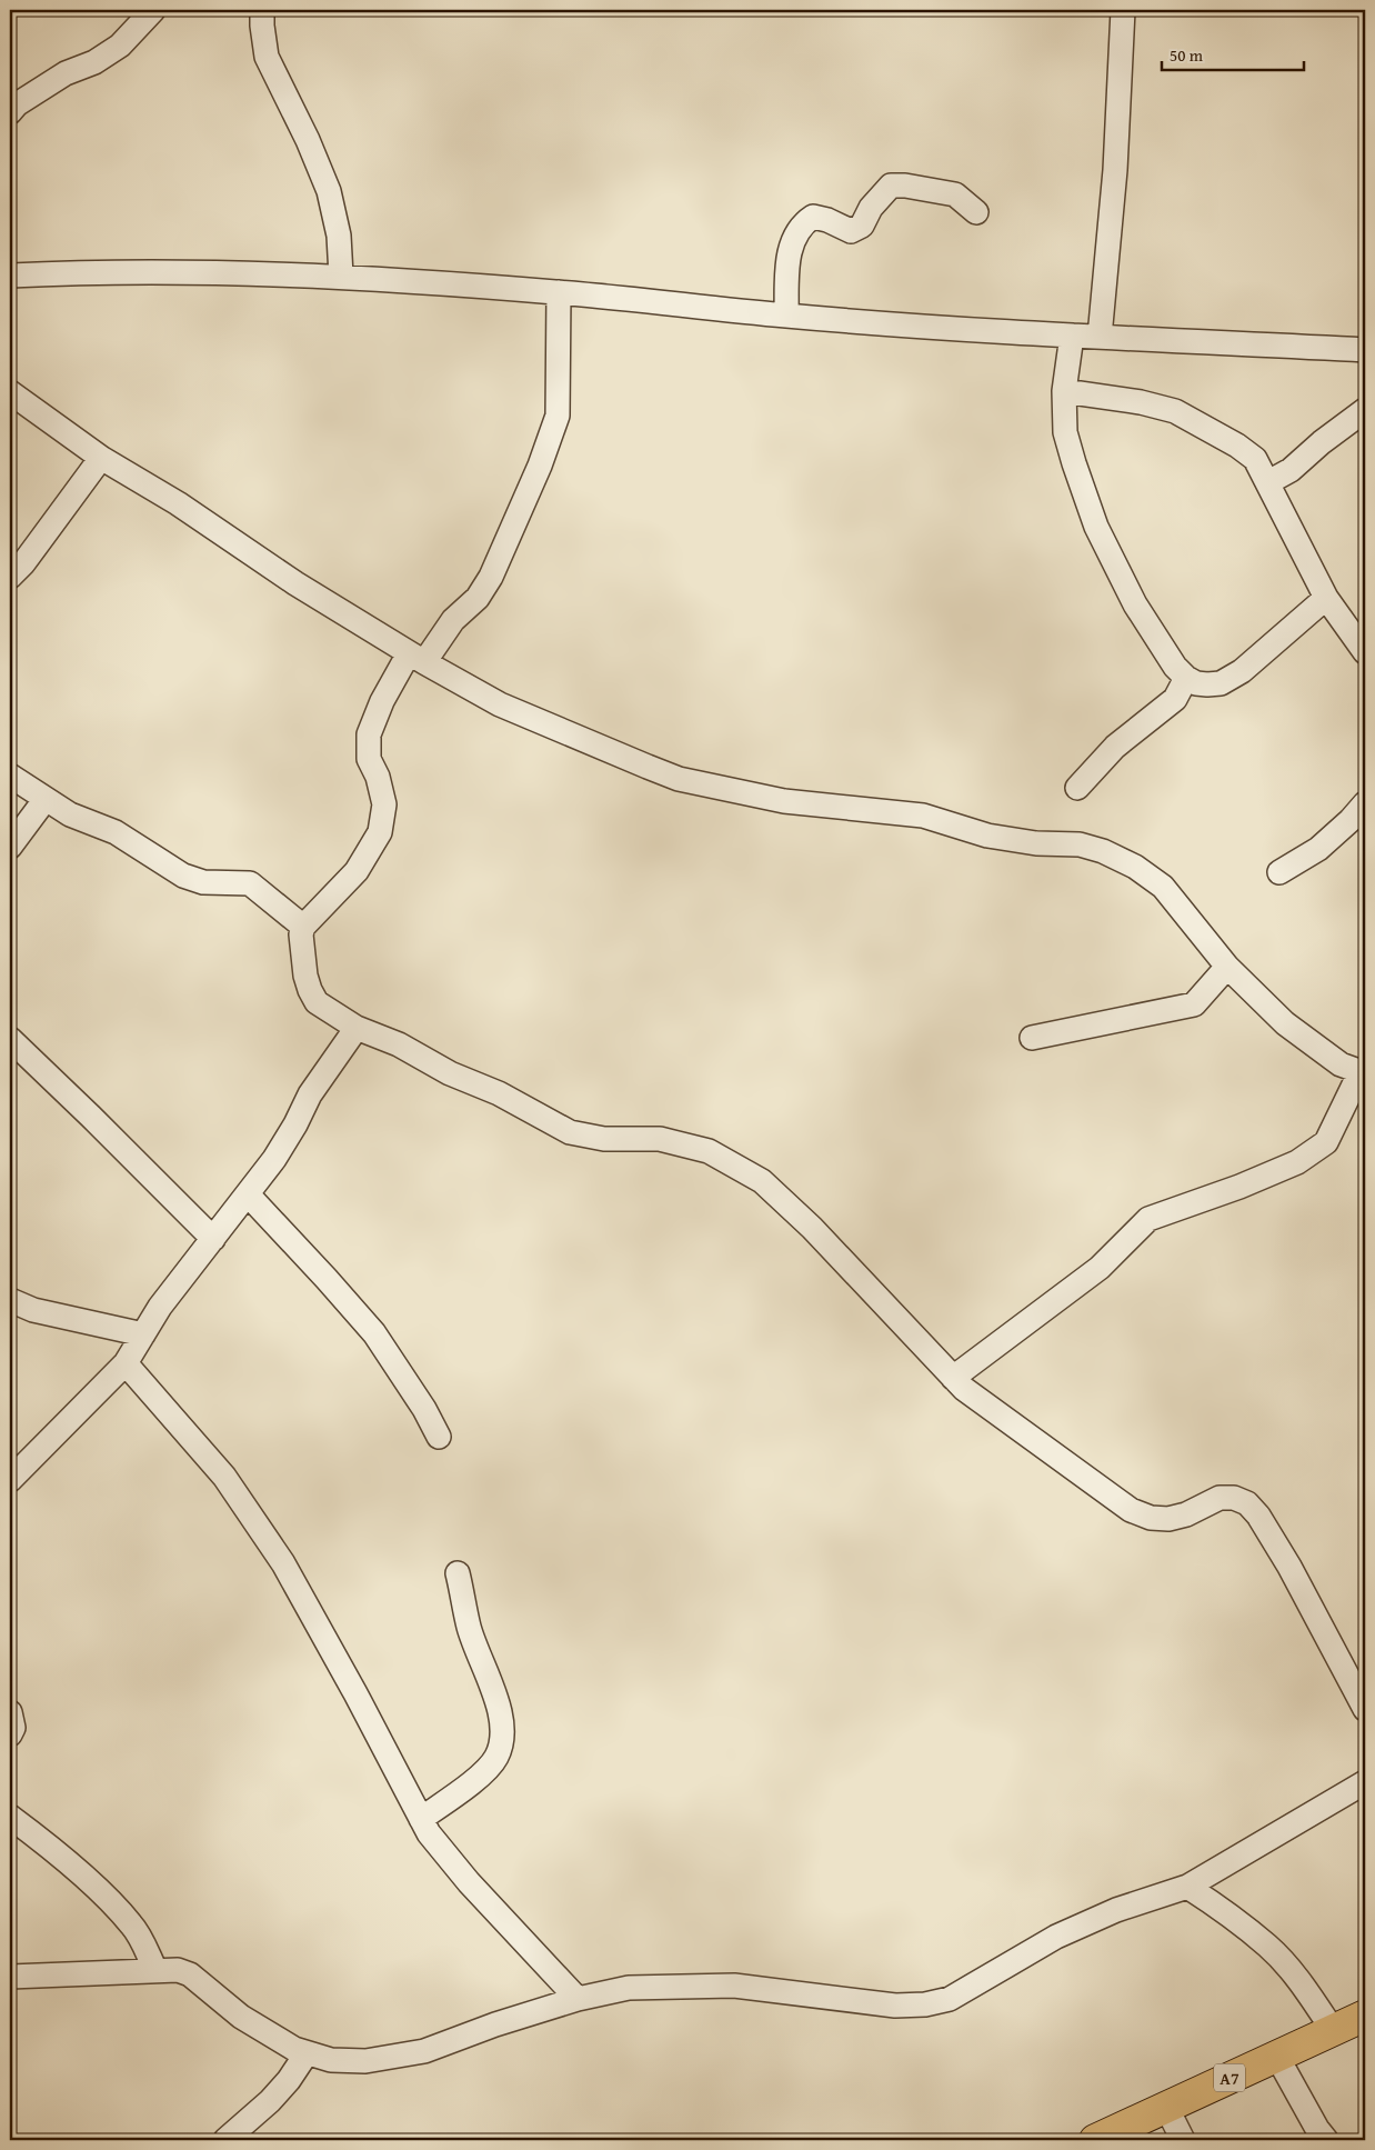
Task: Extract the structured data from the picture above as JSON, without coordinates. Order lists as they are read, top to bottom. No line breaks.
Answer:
{"streets":{"highway":["A7"]},"scale_bar":"50 m"}
